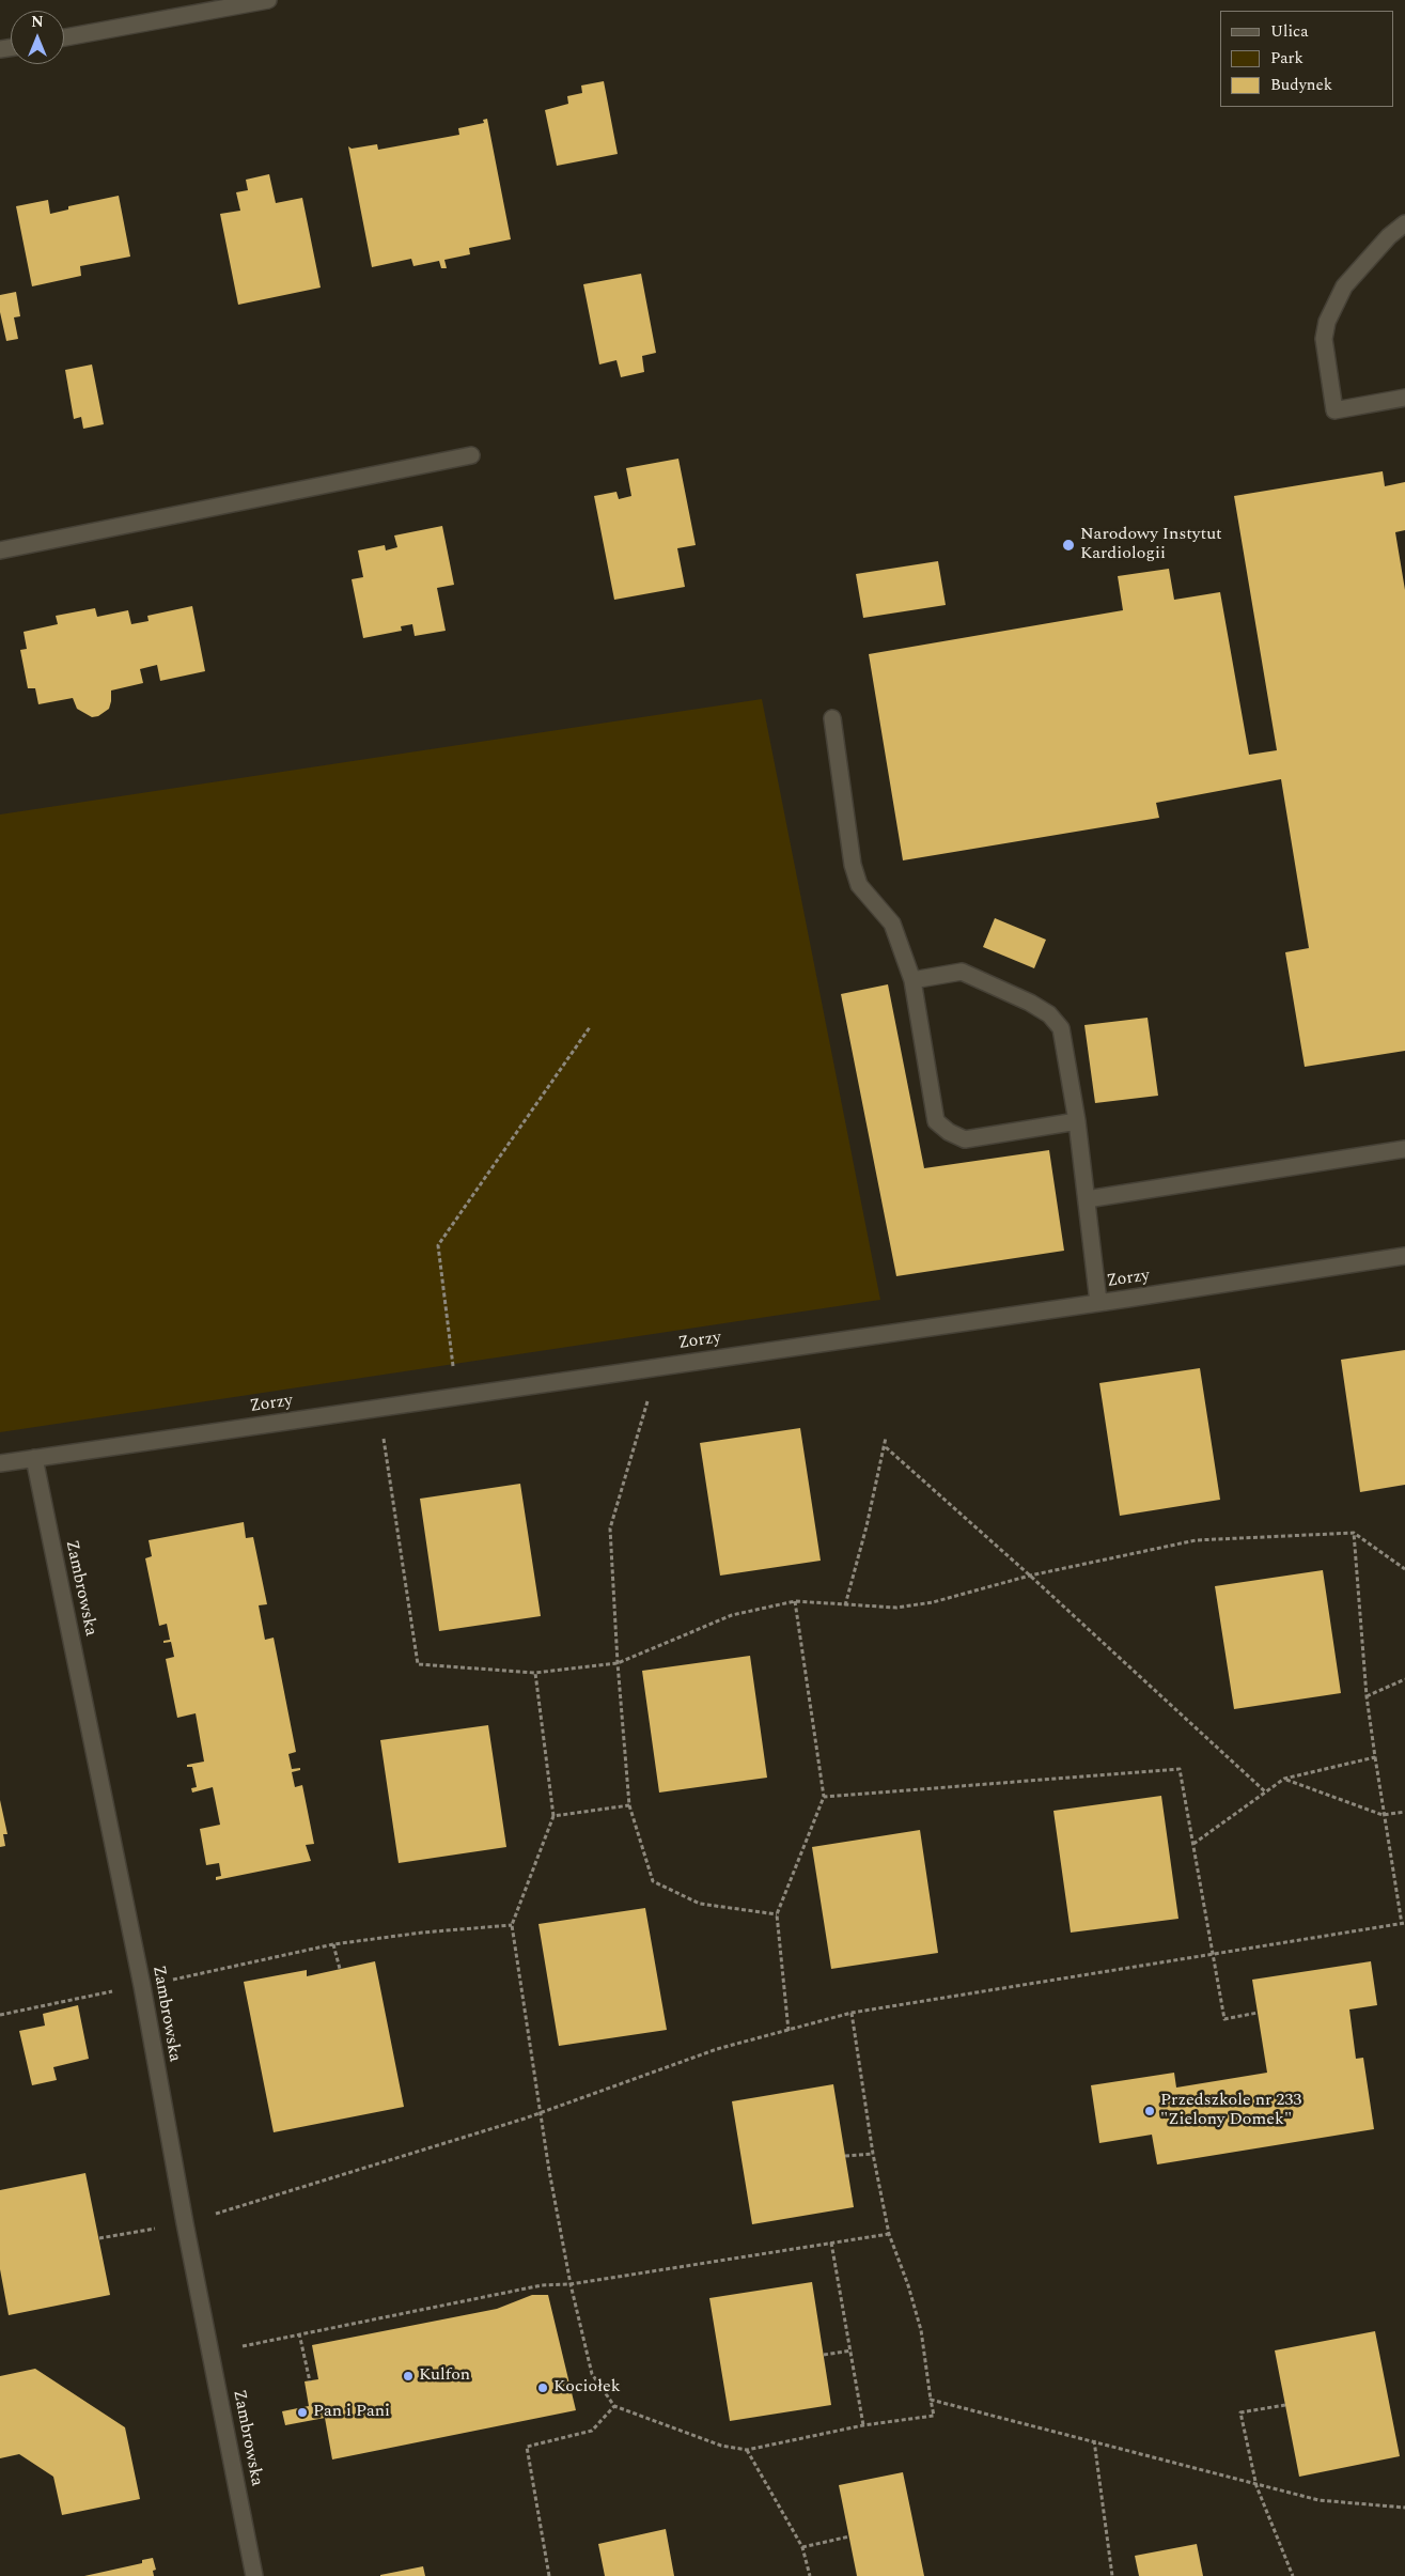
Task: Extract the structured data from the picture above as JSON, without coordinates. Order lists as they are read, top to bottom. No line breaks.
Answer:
{"streets":{"street":["Zorzy","Zambrowska"]},"crossings":[["Zorzy","Zambrowska"]],"places":["Narodowy Instytut Kardiologii","Przedszkole nr 233 \"Zielony Domek\"","Kulfon","Kociołek","Pan i Pani"],"legend":["Ulica","Park","Budynek"],"north":"top"}
